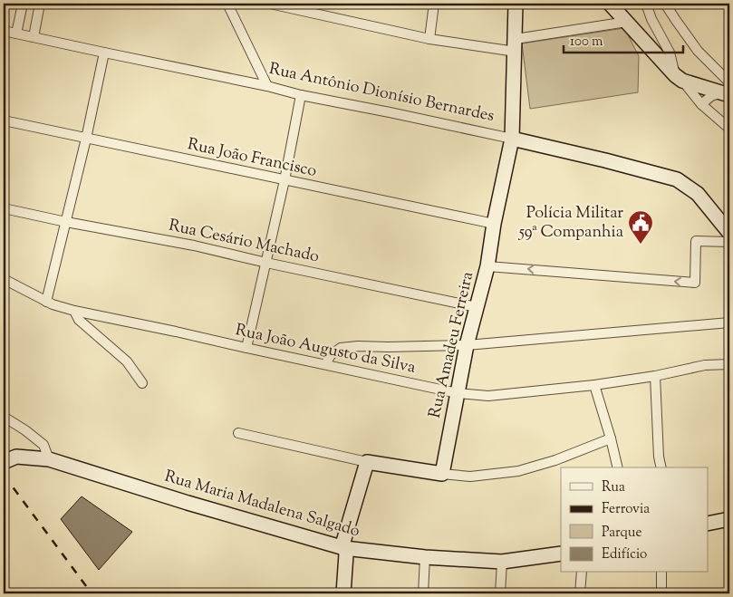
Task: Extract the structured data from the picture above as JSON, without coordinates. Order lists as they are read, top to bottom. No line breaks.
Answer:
{"streets":{"street":["Rua Antônio Dionísio Bernardes","Rua João Francisco","Rua Cesário Machado","Rua Amadeu Ferreira","Rua João Augusto da Silva","Rua Maria Madalena Salgado"]},"crossings":[["Rua Antônio Dionísio Bernardes","Rua Amadeu Ferreira"],["Rua João Francisco","Rua Amadeu Ferreira"],["Rua Cesário Machado","Rua Amadeu Ferreira"],["Rua Amadeu Ferreira","Rua João Augusto da Silva"]],"places":{"public building":["Polícia Militar 59ª Companhia"]},"legend":["Rua","Ferrovia","Parque","Edifício"],"scale_bar":"100 m"}
